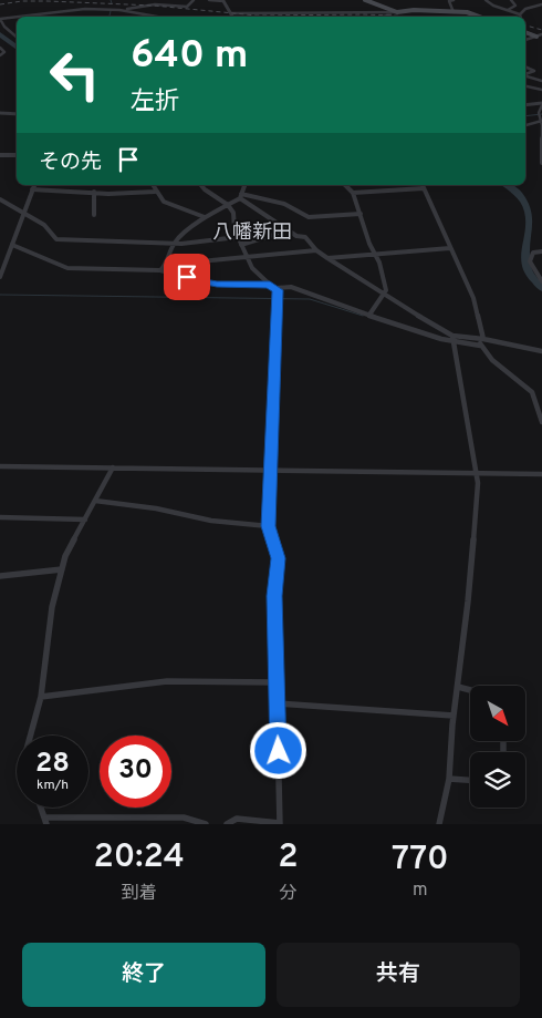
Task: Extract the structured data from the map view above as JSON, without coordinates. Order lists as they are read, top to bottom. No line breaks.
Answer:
{"districts":["八幡新田"],"north":"bottom right","page":{"turn":["640 m","左折"],"then":"その先","speed":"28 km/h","limit":"30","eta":["20:24","到着","2","分","770","m"],"buttons":["終了","共有"]}}
